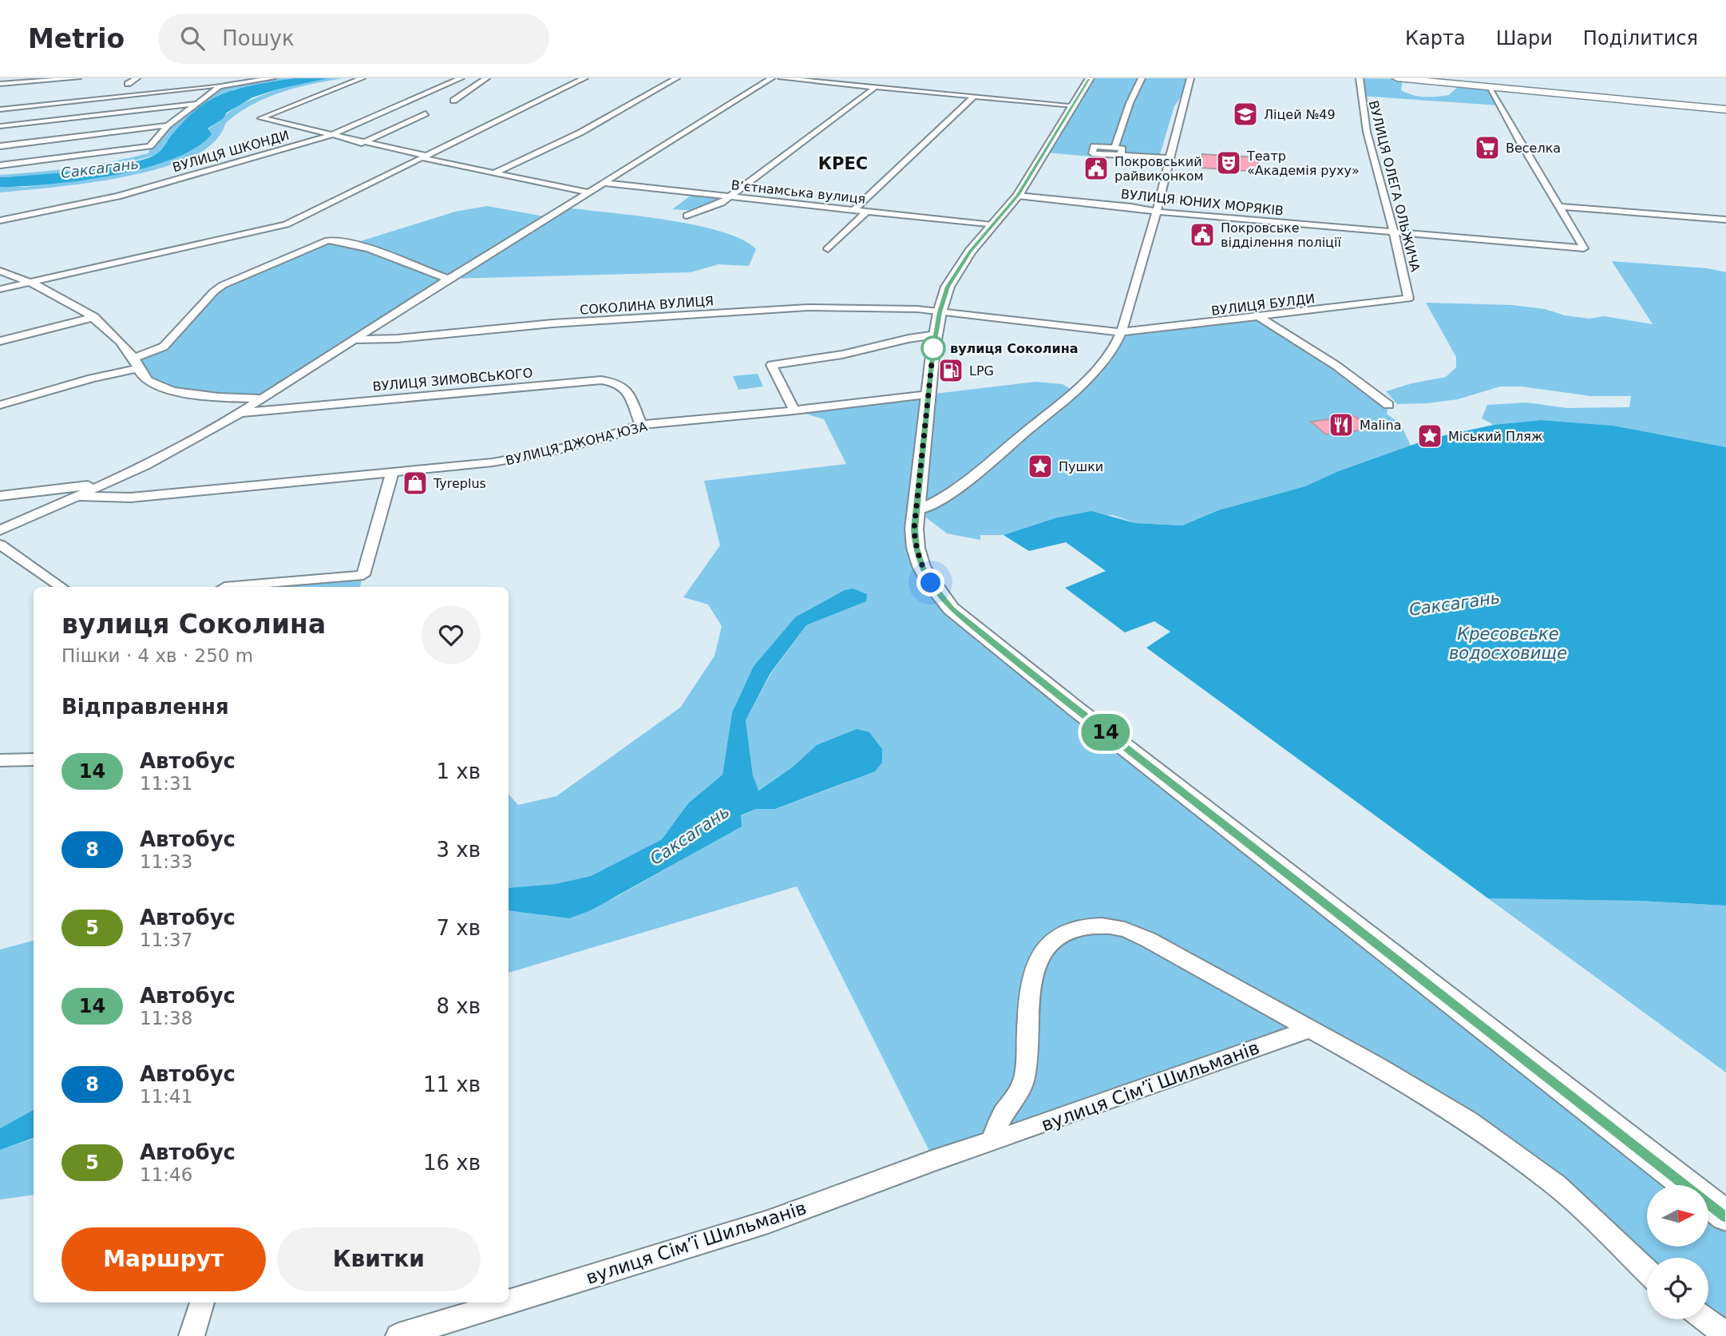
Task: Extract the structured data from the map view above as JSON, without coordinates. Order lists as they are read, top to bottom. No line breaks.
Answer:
{"streets":{"street":["ВУЛИЦЯ ШКОНДИ","ВУЛИЦЯ ОЛЕГА ОЛЬЖИЧА","Вʼєтнамська вулиця","ВУЛИЦЯ ЮНИХ МОРЯКІВ","ВУЛИЦЯ БУЛДИ","СОКОЛИНА ВУЛИЦЯ","ВУЛИЦЯ ЗИМОВСЬКОГО","ВУЛИЦЯ ДЖОНА ЮЗА","вулиця Сімʼї Шильманів"]},"crossings":[["ВУЛИЦЯ ОЛЕГА ОЛЬЖИЧА","ВУЛИЦЯ ЮНИХ МОРЯКІВ"],["ВУЛИЦЯ ОЛЕГА ОЛЬЖИЧА","ВУЛИЦЯ БУЛДИ"],["ВУЛИЦЯ БУЛДИ","СОКОЛИНА ВУЛИЦЯ"],["ВУЛИЦЯ ЗИМОВСЬКОГО","ВУЛИЦЯ ДЖОНА ЮЗА"]],"districts":["КРЕС"],"water":["Саксагань","Кресовське водосховище"],"places":{"school or university":["Ліцей №49"],"supermarket":["Веселка"],"theatre":["Театр «Академія руху»"],"public building":["Покровський райвиконком","Покровське відділення поліції"],"other":["вулиця Соколина"],"fuel station":["LPG"],"restaurant":["Malina"],"place":["Міський Пляж","Пушки"],"shop":["Tyreplus"]},"lines":["bus line 14"],"north":"right","page":{"header":"Metrio","search":"Пошук","nav":["Карта","Шари","Поділитися"],"on_map":"14","heading":[["вулиця Соколина","Пішки · 4 хв · 250 m"],"Відправлення"],"list":[{"mark":"14","name":"Автобус","note":"11:31","value":"1 хв"},{"mark":"8","name":"Автобус","note":"11:33","value":"3 хв"},{"mark":"5","name":"Автобус","note":"11:37","value":"7 хв"},{"mark":"14","name":"Автобус","note":"11:38","value":"8 хв"},{"mark":"8","name":"Автобус","note":"11:41","value":"11 хв"},{"mark":"5","name":"Автобус","note":"11:46","value":"16 хв"}],"buttons":["Маршрут","Квитки"]}}
